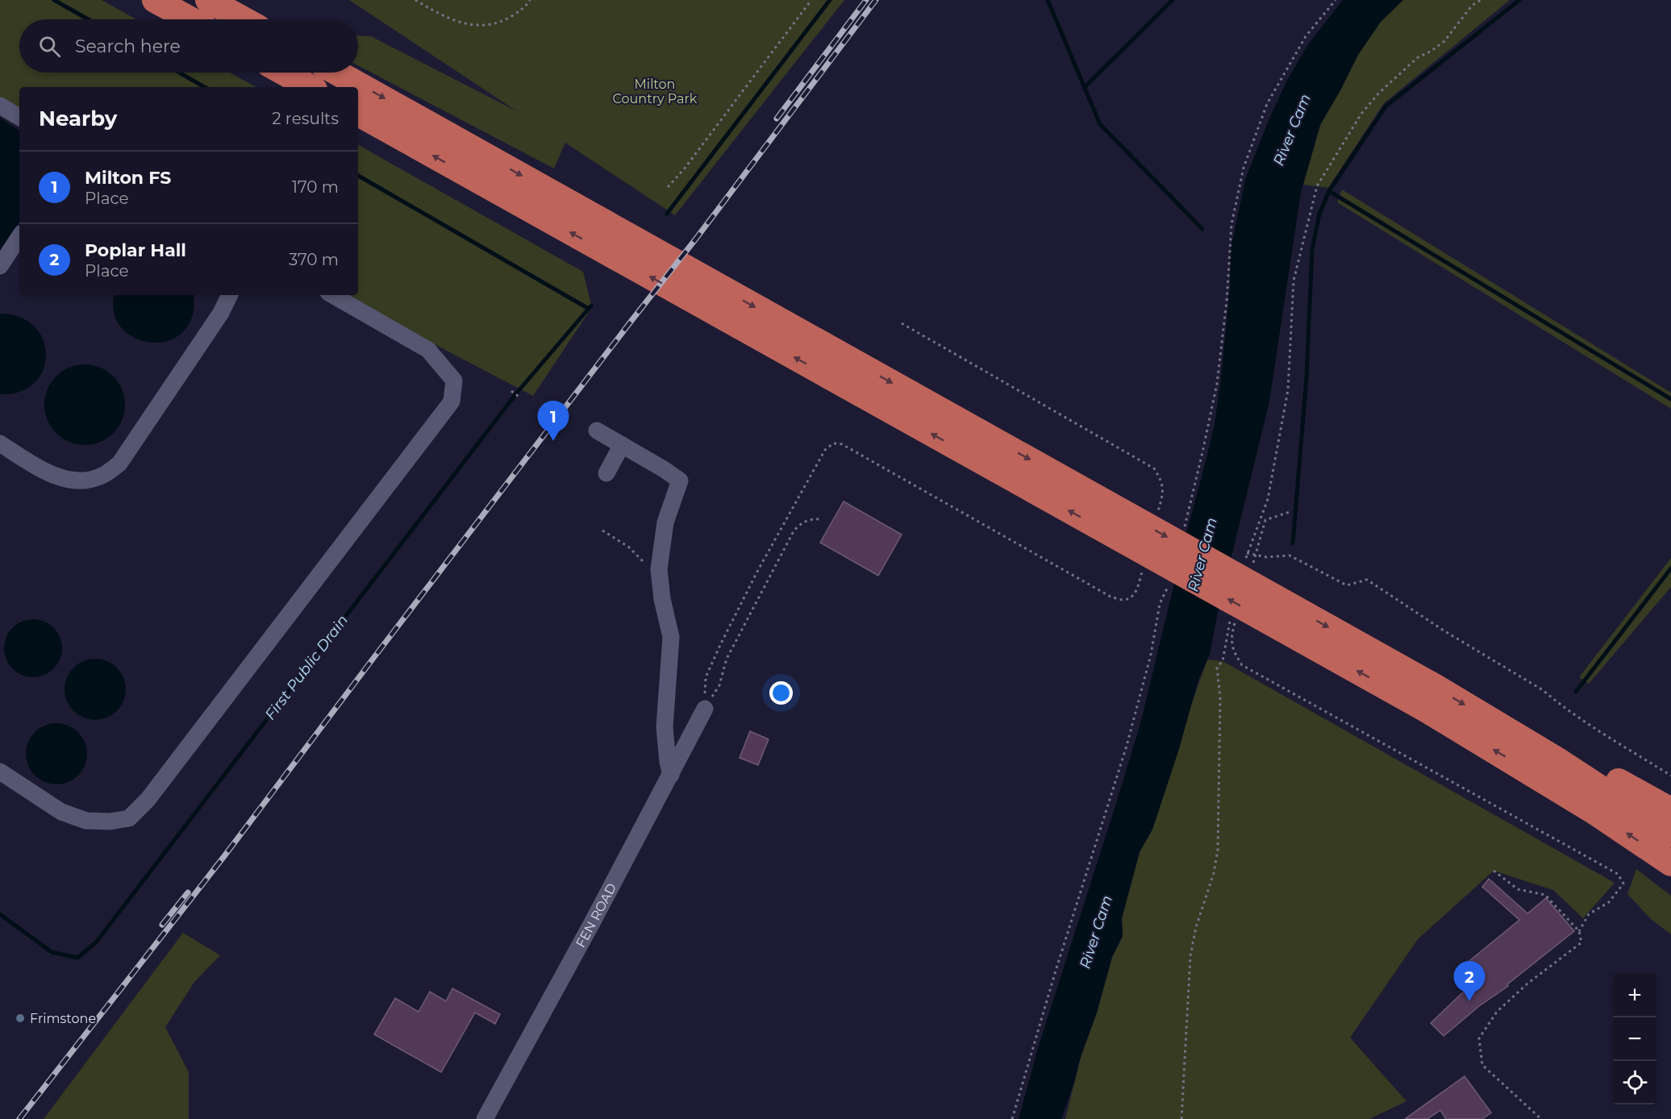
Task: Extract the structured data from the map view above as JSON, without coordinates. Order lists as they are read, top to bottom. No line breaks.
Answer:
{"streets":{"street":["FEN ROAD"]},"water":["River Cam","First Public Drain"],"parks":["Milton Country Park"],"places":["Frimstone"],"page":{"search":"Search here","heading":["Nearby","2 results"],"list":[{"mark":"1","name":"Milton FS","note":"Place","value":"170 m"},{"mark":"2","name":"Poplar Hall","note":"Place","value":"370 m"}],"pins":["1","2"],"map_buttons":["+","−"]}}
